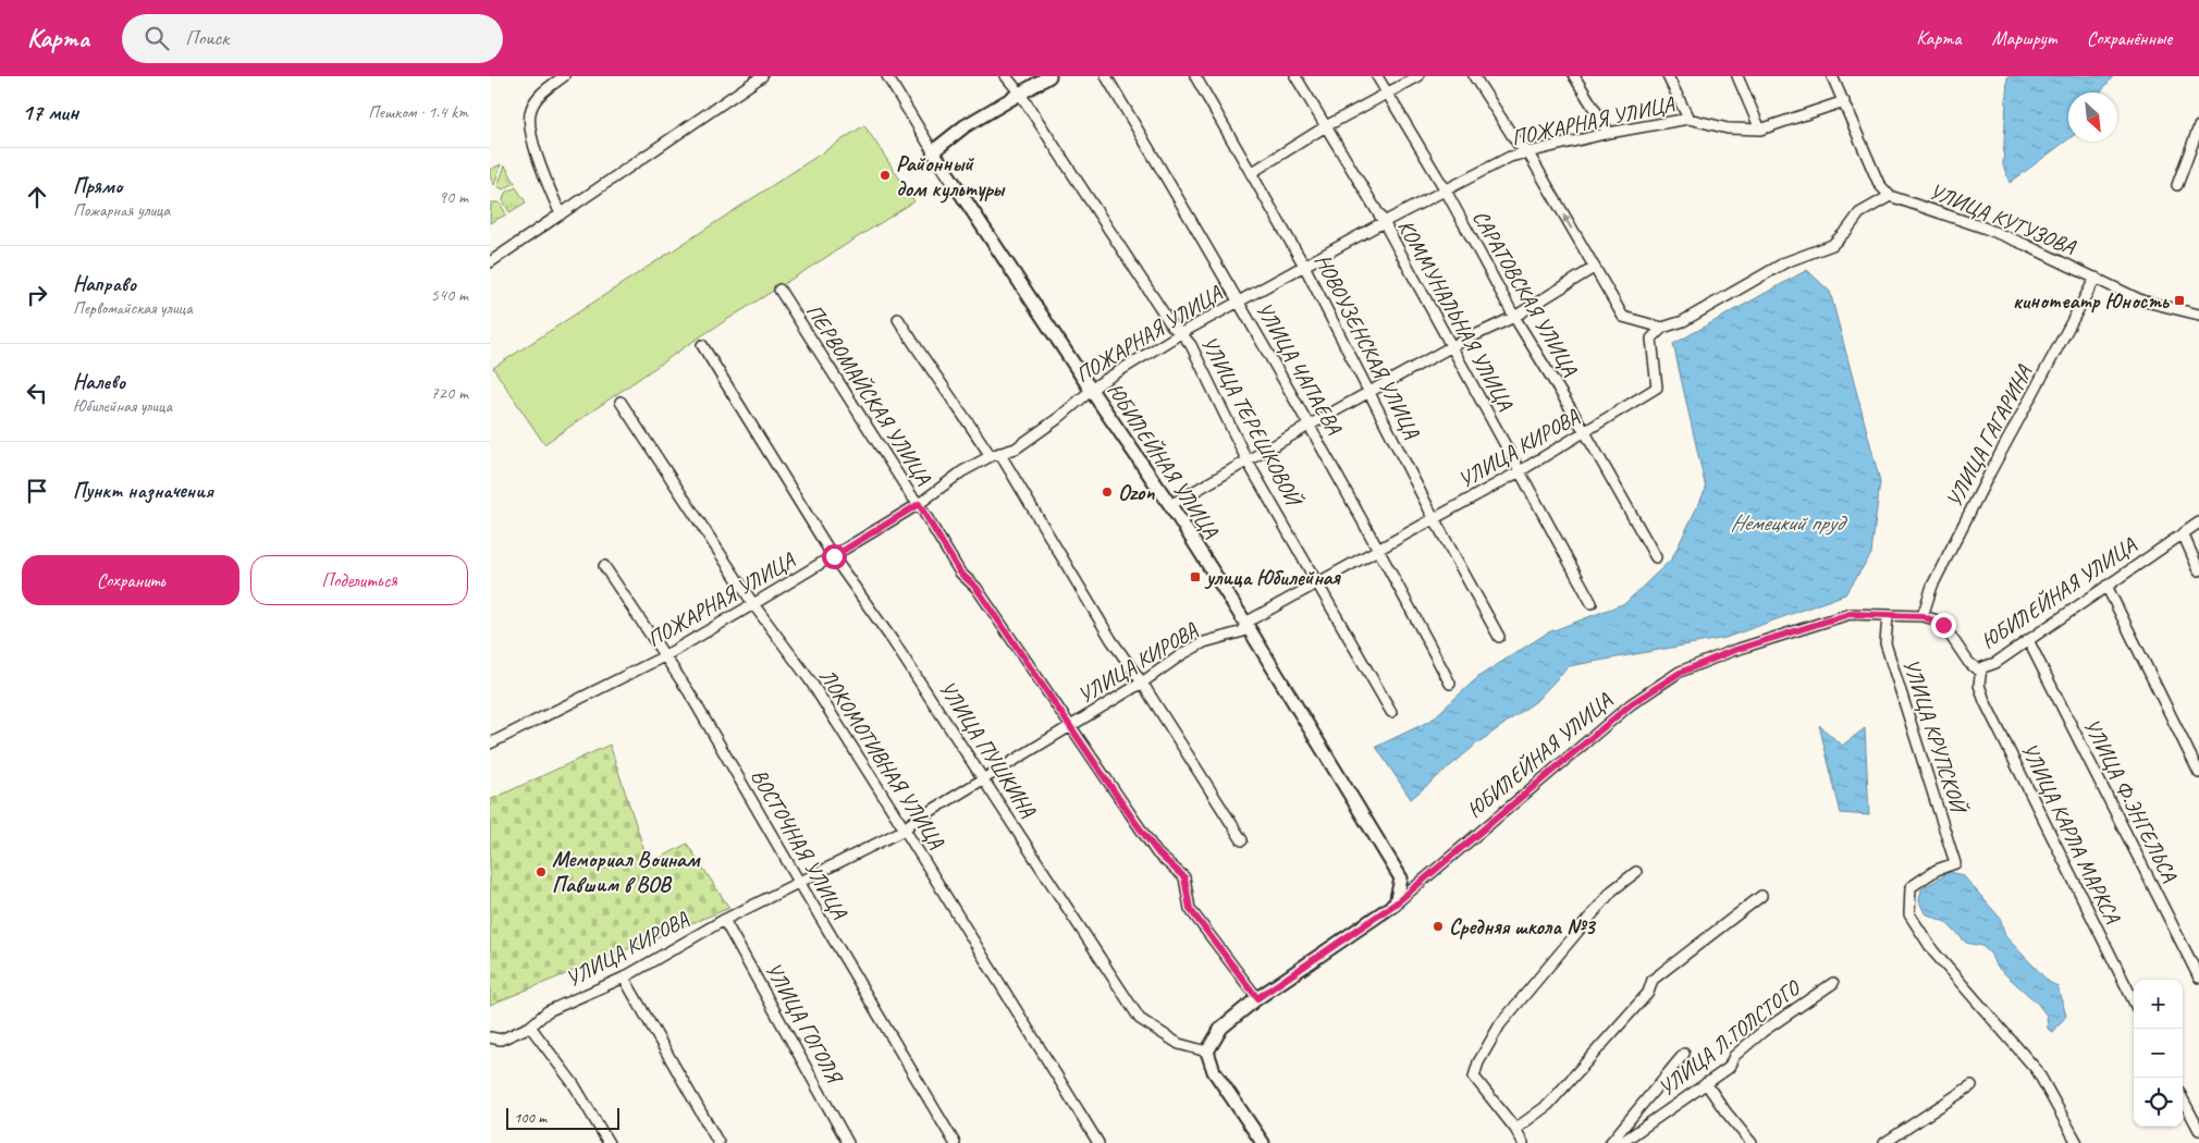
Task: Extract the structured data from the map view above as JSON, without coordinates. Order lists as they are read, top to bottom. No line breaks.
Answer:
{"streets":{"main road":["ЮБИЛЕЙНАЯ УЛИЦА"],"street":["ПОЖАРНАЯ УЛИЦА","УЛИЦА КУТУЗОВА","САРАТОВСКАЯ УЛИЦА","КОММУНАЛЬНАЯ УЛИЦА","НОВОУЗЕНСКАЯ УЛИЦА","УЛИЦА ЧАПАЕВА","ПЕРВОМАЙСКАЯ УЛИЦА","УЛИЦА ТЕРЕШКОВОЙ","УЛИЦА ГАГАРИНА","УЛИЦА КИРОВА","УЛИЦА КРУПСКОЙ","УЛИЦА ПУШКИНА","ЛОКОМОТИВНАЯ УЛИЦА","УЛИЦА Ф.ЭНГЕЛЬСА","УЛИЦА КАРЛА МАРКСА","ВОСТОЧНАЯ УЛИЦА","УЛИЦА ГОГОЛЯ","УЛИЦА Л.ТОЛСТОГО"]},"crossings":[["ПОЖАРНАЯ УЛИЦА","САРАТОВСКАЯ УЛИЦА"],["ПОЖАРНАЯ УЛИЦА","КОММУНАЛЬНАЯ УЛИЦА"],["ПОЖАРНАЯ УЛИЦА","НОВОУЗЕНСКАЯ УЛИЦА"],["ПОЖАРНАЯ УЛИЦА","УЛИЦА ЧАПАЕВА"],["ПОЖАРНАЯ УЛИЦА","ПЕРВОМАЙСКАЯ УЛИЦА"],["ПОЖАРНАЯ УЛИЦА","УЛИЦА ТЕРЕШКОВОЙ"],["ПОЖАРНАЯ УЛИЦА","ЮБИЛЕЙНАЯ УЛИЦА"],["ПОЖАРНАЯ УЛИЦА","УЛИЦА ПУШКИНА"],["ПОЖАРНАЯ УЛИЦА","ЛОКОМОТИВНАЯ УЛИЦА"],["ПОЖАРНАЯ УЛИЦА","ВОСТОЧНАЯ УЛИЦА"],["УЛИЦА КУТУЗОВА","УЛИЦА ГАГАРИНА"],["САРАТОВСКАЯ УЛИЦА","УЛИЦА КИРОВА"],["КОММУНАЛЬНАЯ УЛИЦА","УЛИЦА КИРОВА"],["НОВОУЗЕНСКАЯ УЛИЦА","УЛИЦА КИРОВА"],["УЛИЦА ЧАПАЕВА","УЛИЦА КИРОВА"],["ПЕРВОМАЙСКАЯ УЛИЦА","УЛИЦА КИРОВА"],["ПЕРВОМАЙСКАЯ УЛИЦА","ЮБИЛЕЙНАЯ УЛИЦА"],["УЛИЦА ТЕРЕШКОВОЙ","УЛИЦА КИРОВА"],["УЛИЦА ГАГАРИНА","ЮБИЛЕЙНАЯ УЛИЦА"],["УЛИЦА КИРОВА","ЮБИЛЕЙНАЯ УЛИЦА"],["УЛИЦА КИРОВА","УЛИЦА ПУШКИНА"],["УЛИЦА КИРОВА","ЛОКОМОТИВНАЯ УЛИЦА"],["УЛИЦА КИРОВА","ВОСТОЧНАЯ УЛИЦА"],["УЛИЦА КИРОВА","УЛИЦА ГОГОЛЯ"],["ЮБИЛЕЙНАЯ УЛИЦА","УЛИЦА КРУПСКОЙ"],["ЮБИЛЕЙНАЯ УЛИЦА","УЛИЦА ПУШКИНА"],["ЮБИЛЕЙНАЯ УЛИЦА","УЛИЦА Ф.ЭНГЕЛЬСА"],["ЮБИЛЕЙНАЯ УЛИЦА","УЛИЦА КАРЛА МАРКСА"]],"water":["Немецкий пруд"],"places":{"other":["Районный дом культуры","Ozon","Мемориал Воинам Павшим в ВОВ","Средняя школа №3"],"transit":["кинотеатр Юность","улица Юбилейная"]},"scale_bar":"100 m","north":"bottom right","page":{"header":"Карта","search":"Поиск","nav":["Карта","Маршрут","Сохранённые"],"heading":["17 мин","Пешком · 1.4 km"],"list":[["Прямо","Пожарная улица","90 m"],["Направо","Первомайская улица","540 m"],["Налево","Юбилейная улица","720 m"],"Пункт назначения"],"buttons":["Сохранить","Поделиться"],"map_buttons":["+","−"],"scale":"100 m"}}
